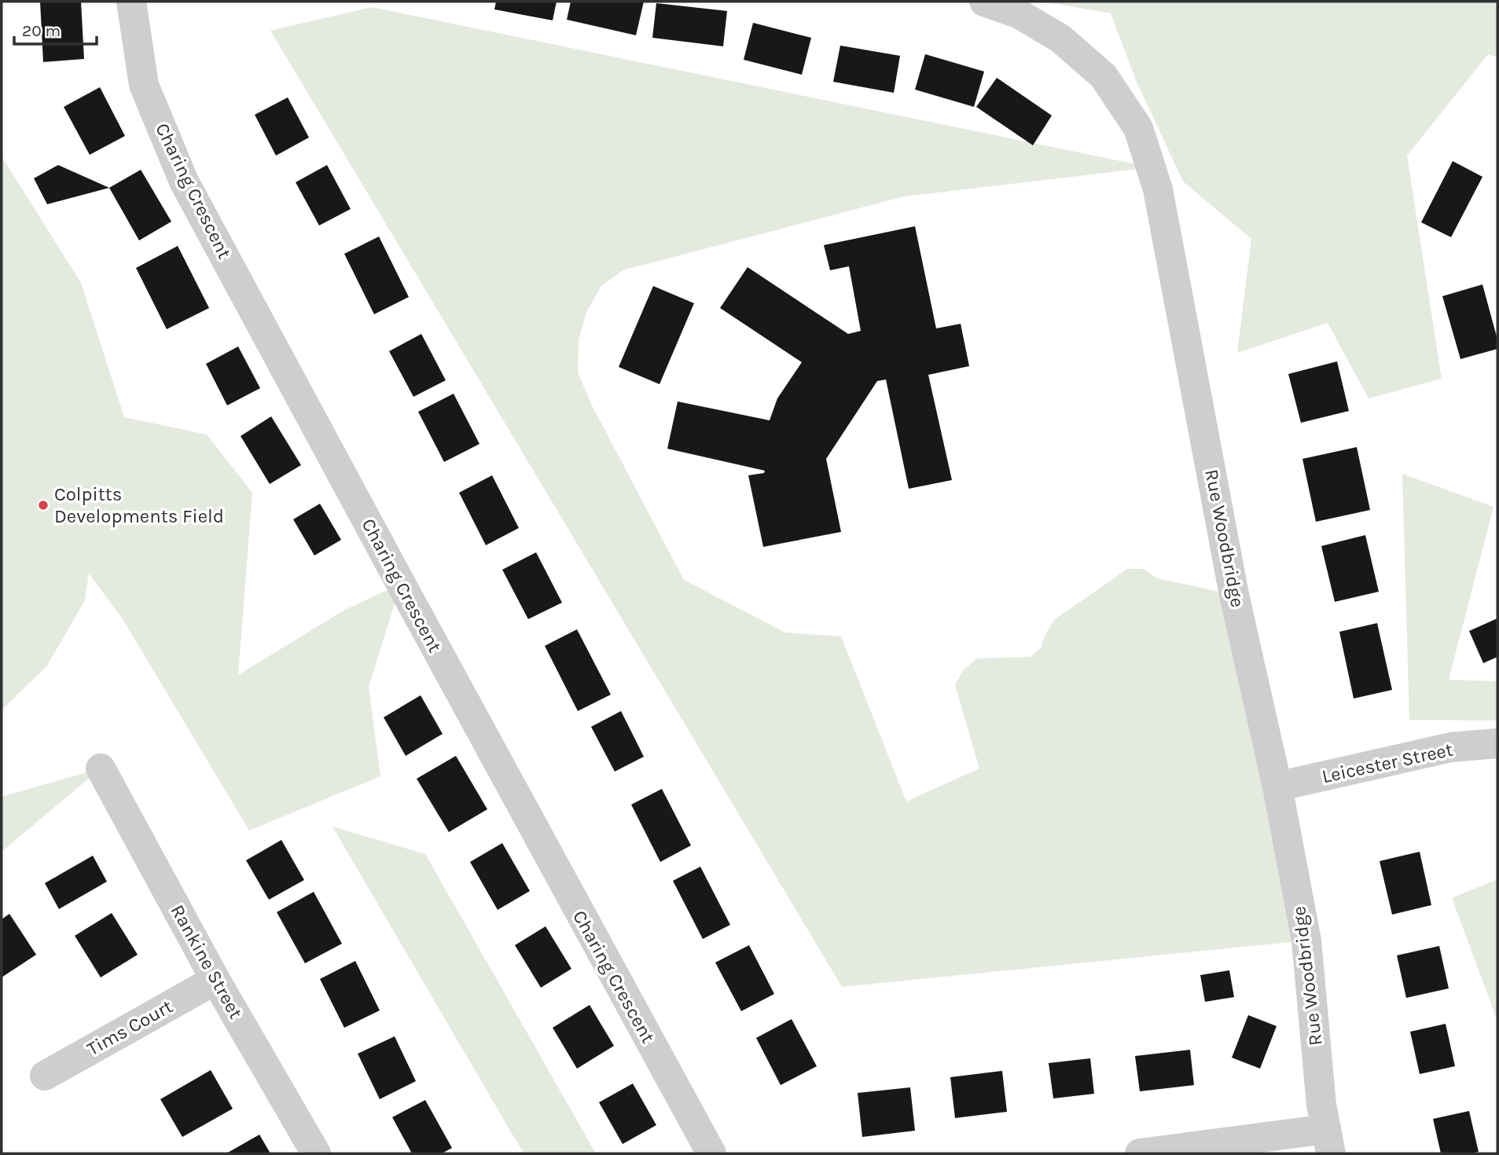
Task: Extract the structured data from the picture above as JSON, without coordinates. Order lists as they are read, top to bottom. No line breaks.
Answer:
{"streets":{"street":["Charing Crescent","Rue Woodbridge","Leicester Street","Rankine Street","Tims Court"]},"crossings":[["Rue Woodbridge","Leicester Street"],["Rankine Street","Tims Court"]],"places":["Colpitts Developments Field"],"scale_bar":"20 m"}
